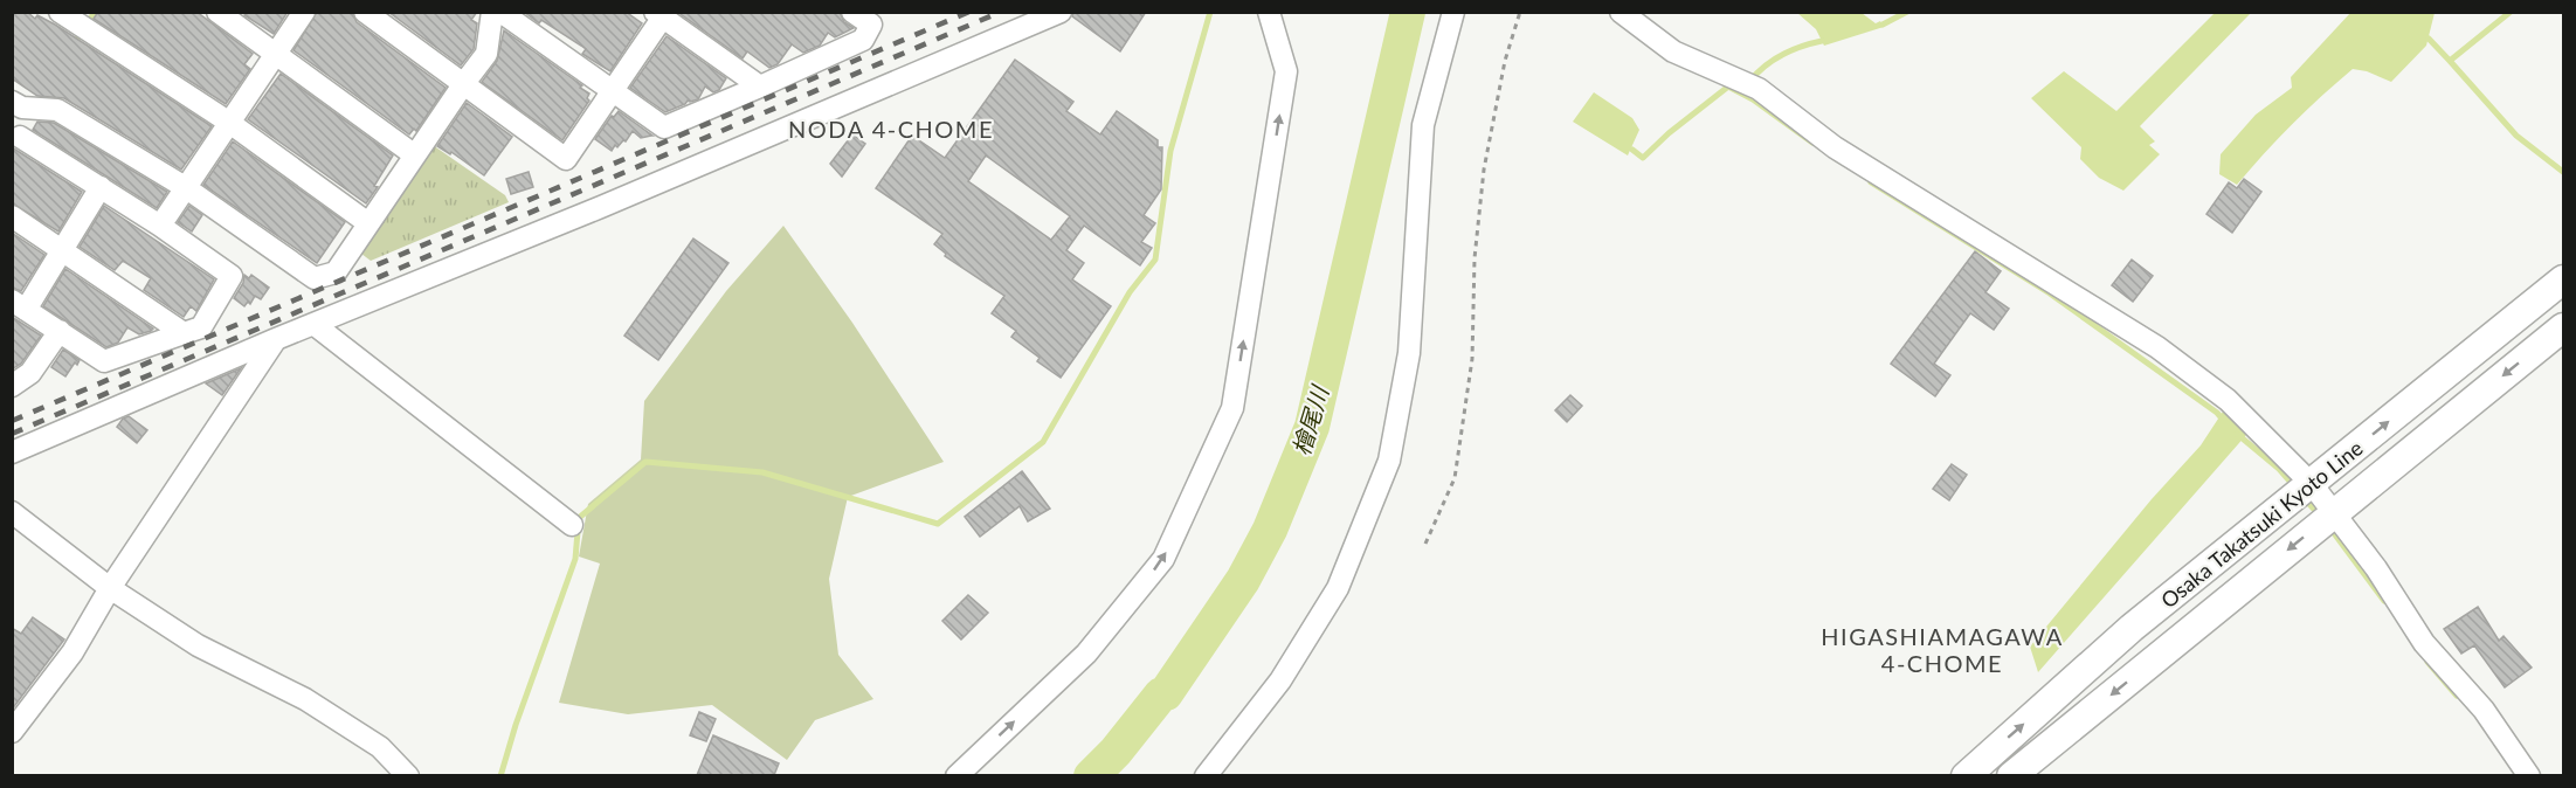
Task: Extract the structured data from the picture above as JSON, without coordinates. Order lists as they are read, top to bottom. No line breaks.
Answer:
{"streets":{"main road":["Osaka Takatsuki Kyoto Line"]},"districts":["NODA 4-CHOME","HIGASHIAMAGAWA 4-CHOME"],"water":["檜尾川"]}
